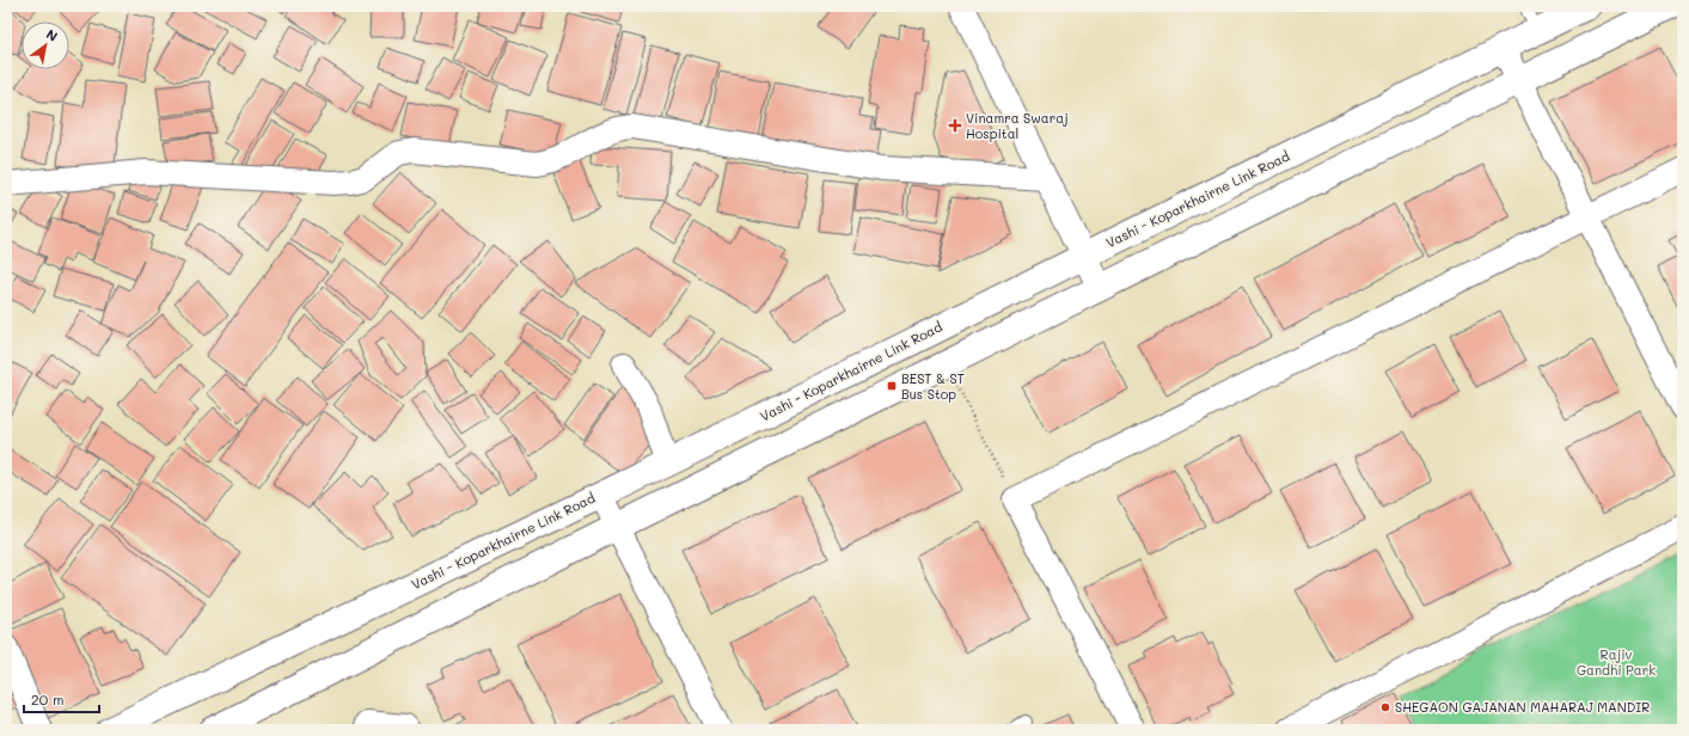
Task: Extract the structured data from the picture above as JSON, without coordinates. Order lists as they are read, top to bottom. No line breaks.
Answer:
{"streets":{"main road":["Vashi - Koparkhairne Link Road"]},"parks":["Rajiv Gandhi Park"],"places":{"health":["Vinamra Swaraj Hospital"],"transit":["BEST & ST Bus Stop"],"other":["SHEGAON GAJANAN MAHARAJ MANDIR"]},"scale_bar":"20 m","north":"top right"}
